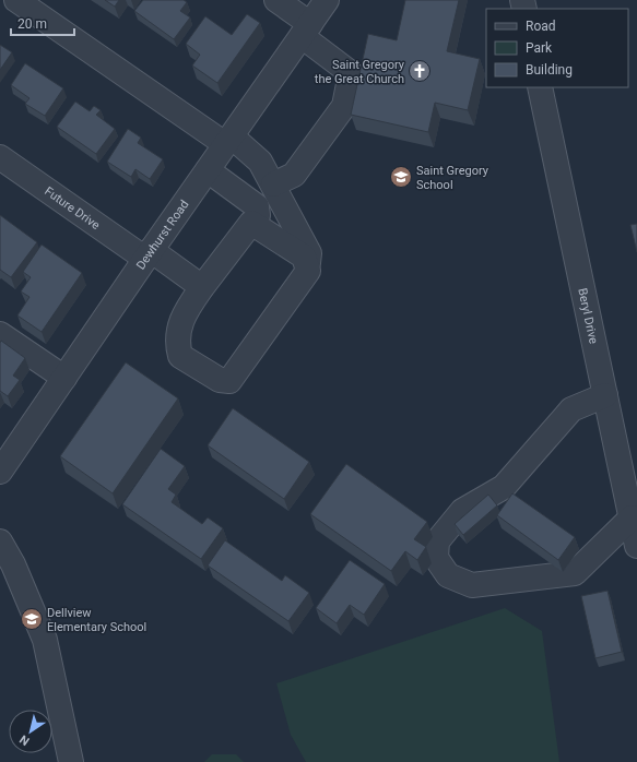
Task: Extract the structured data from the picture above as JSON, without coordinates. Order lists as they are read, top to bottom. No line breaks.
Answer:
{"streets":{"street":["Future Drive","Dewhurst Road","Beryl Drive"]},"crossings":[["Future Drive","Dewhurst Road"]],"places":{"church":["Saint Gregory the Great Church"],"school or university":["Saint Gregory School","Dellview Elementary School"]},"legend":["Road","Park","Building"],"scale_bar":"20 m","north":"bottom left"}
